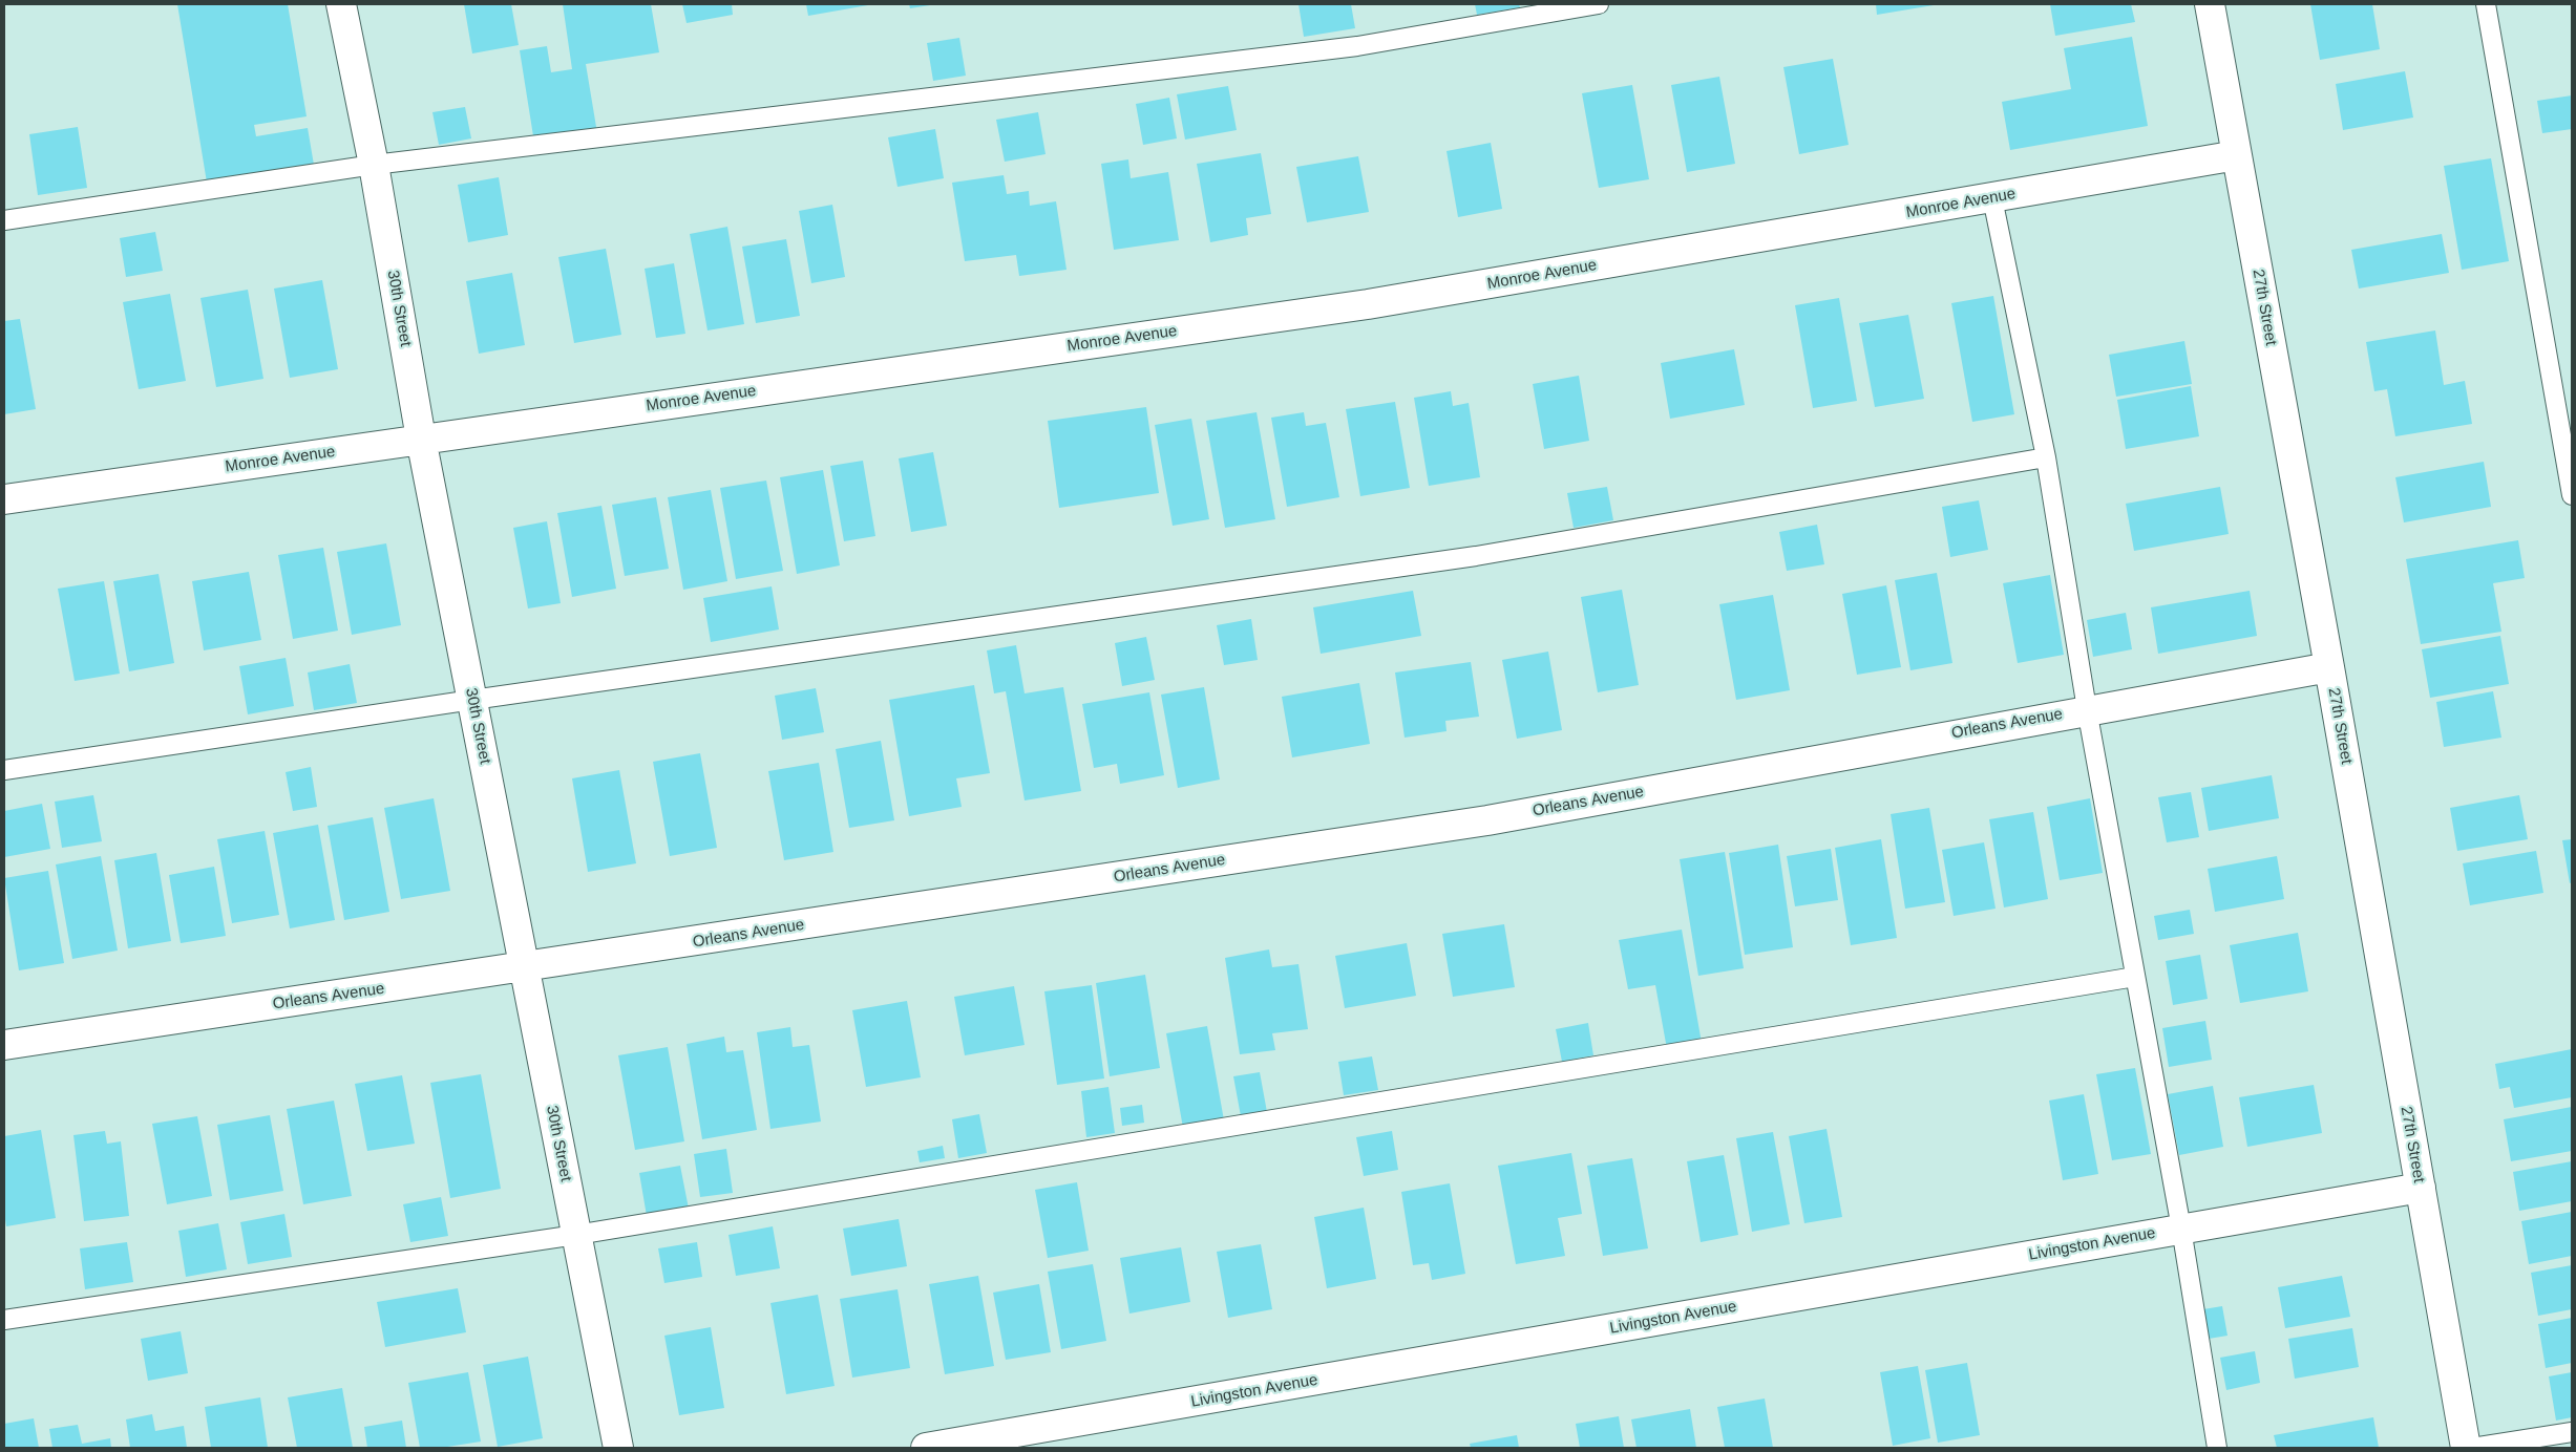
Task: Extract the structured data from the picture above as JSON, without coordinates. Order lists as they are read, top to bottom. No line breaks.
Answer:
{"streets":{"street":["Monroe Avenue","27th Street","30th Street","Orleans Avenue","Livingston Avenue"]},"crossings":[["Monroe Avenue","27th Street"],["Monroe Avenue","30th Street"],["27th Street","Orleans Avenue"],["27th Street","Livingston Avenue"],["30th Street","Orleans Avenue"]]}
